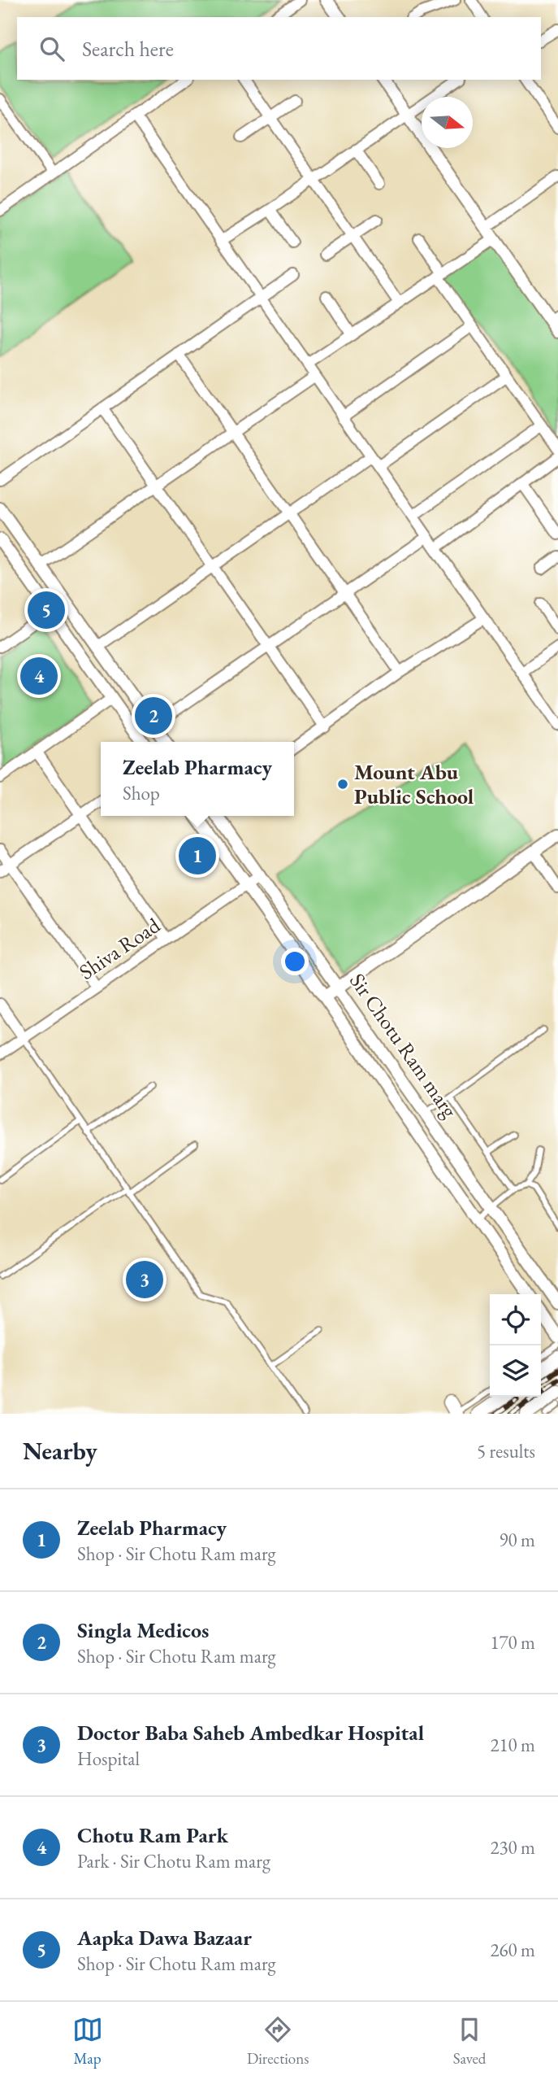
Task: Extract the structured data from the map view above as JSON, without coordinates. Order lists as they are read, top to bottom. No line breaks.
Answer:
{"streets":{"street":["Shiva Road","Sir Chotu Ram marg"]},"crossings":[["Shiva Road","Sir Chotu Ram marg"]],"places":["Mount Abu Public School"],"north":"right","page":{"search":"Search here","pins":["5","4","2","1","3"],"popup":["Zeelab Pharmacy","Shop"],"heading":["Nearby","5 results"],"list":[{"mark":"1","name":"Zeelab Pharmacy","note":"Shop · Sir Chotu Ram marg","value":"90 m"},{"mark":"2","name":"Singla Medicos","note":"Shop · Sir Chotu Ram marg","value":"170 m"},{"mark":"3","name":"Doctor Baba Saheb Ambedkar Hospital","note":"Hospital","value":"210 m"},{"mark":"4","name":"Chotu Ram Park","note":"Park · Sir Chotu Ram marg","value":"230 m"},{"mark":"5","name":"Aapka Dawa Bazaar","note":"Shop · Sir Chotu Ram marg","value":"260 m"}],"nav":["Map","Directions","Saved"]}}
